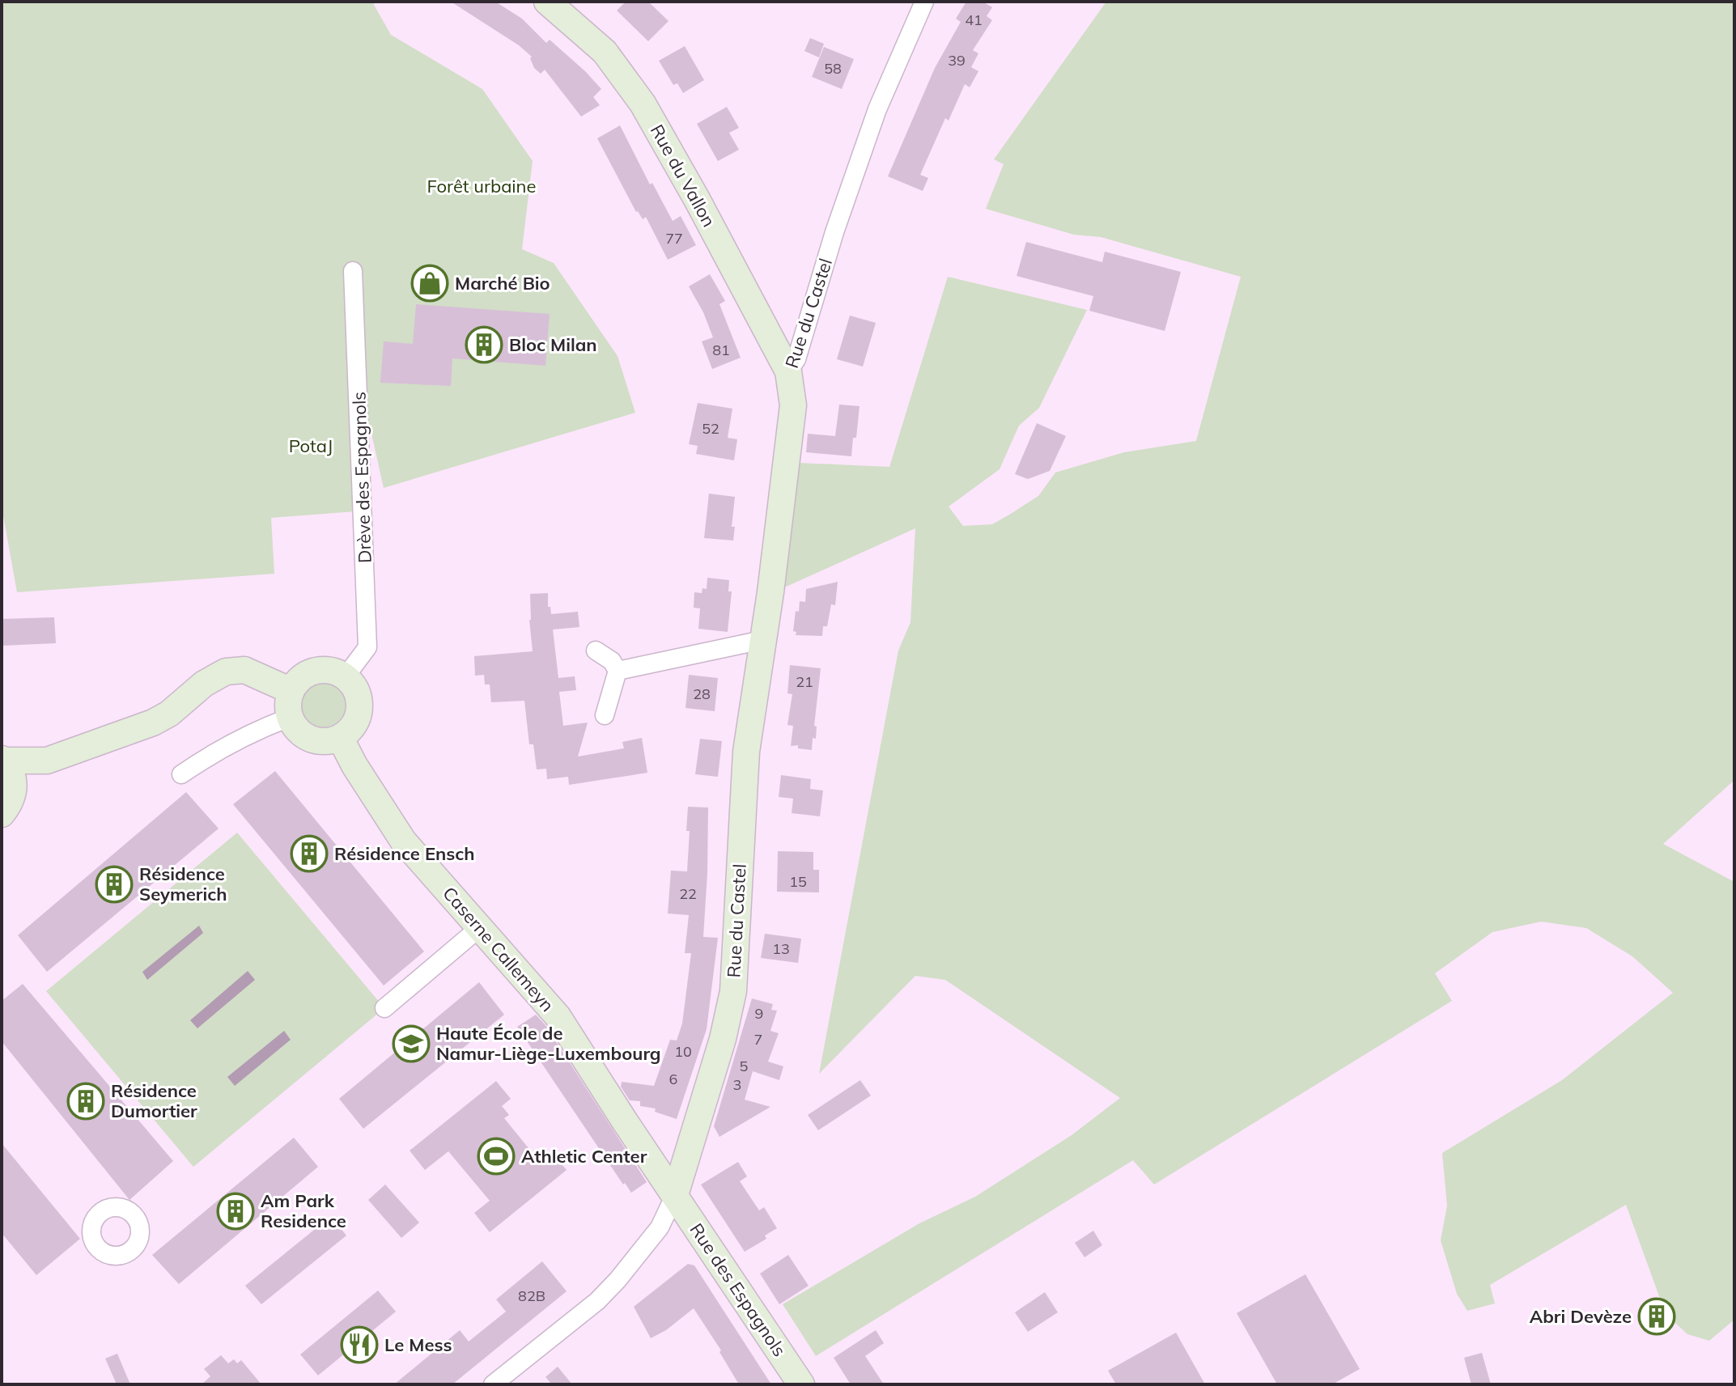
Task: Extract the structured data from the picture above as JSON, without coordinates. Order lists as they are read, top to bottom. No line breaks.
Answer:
{"streets":{"street":["Rue du Vallon","Rue du Castel","Drève des Espagnols","Caserne Callemeyn","Rue des Espagnols"]},"crossings":[["Rue du Vallon","Rue du Castel"],["Rue du Castel","Caserne Callemeyn"],["Rue du Castel","Rue des Espagnols"],["Drève des Espagnols","Caserne Callemeyn"],["Caserne Callemeyn","Rue des Espagnols"]],"parks":["Forêt urbaine","PotaJ"],"places":{"shop":["Marché Bio"],"building":["Bloc Milan","Résidence Ensch","Résidence Seymerich","Résidence Dumortier","Am Park Residence","Abri Devèze"],"school or university":["Haute École de Namur-Liège-Luxembourg"],"sports":["Athletic Center"],"restaurant":["Le Mess"]},"house_numbers":["41","39","58","77","81","52","21","28","15","22","13","9","7","10","5","6","3","82B"]}
